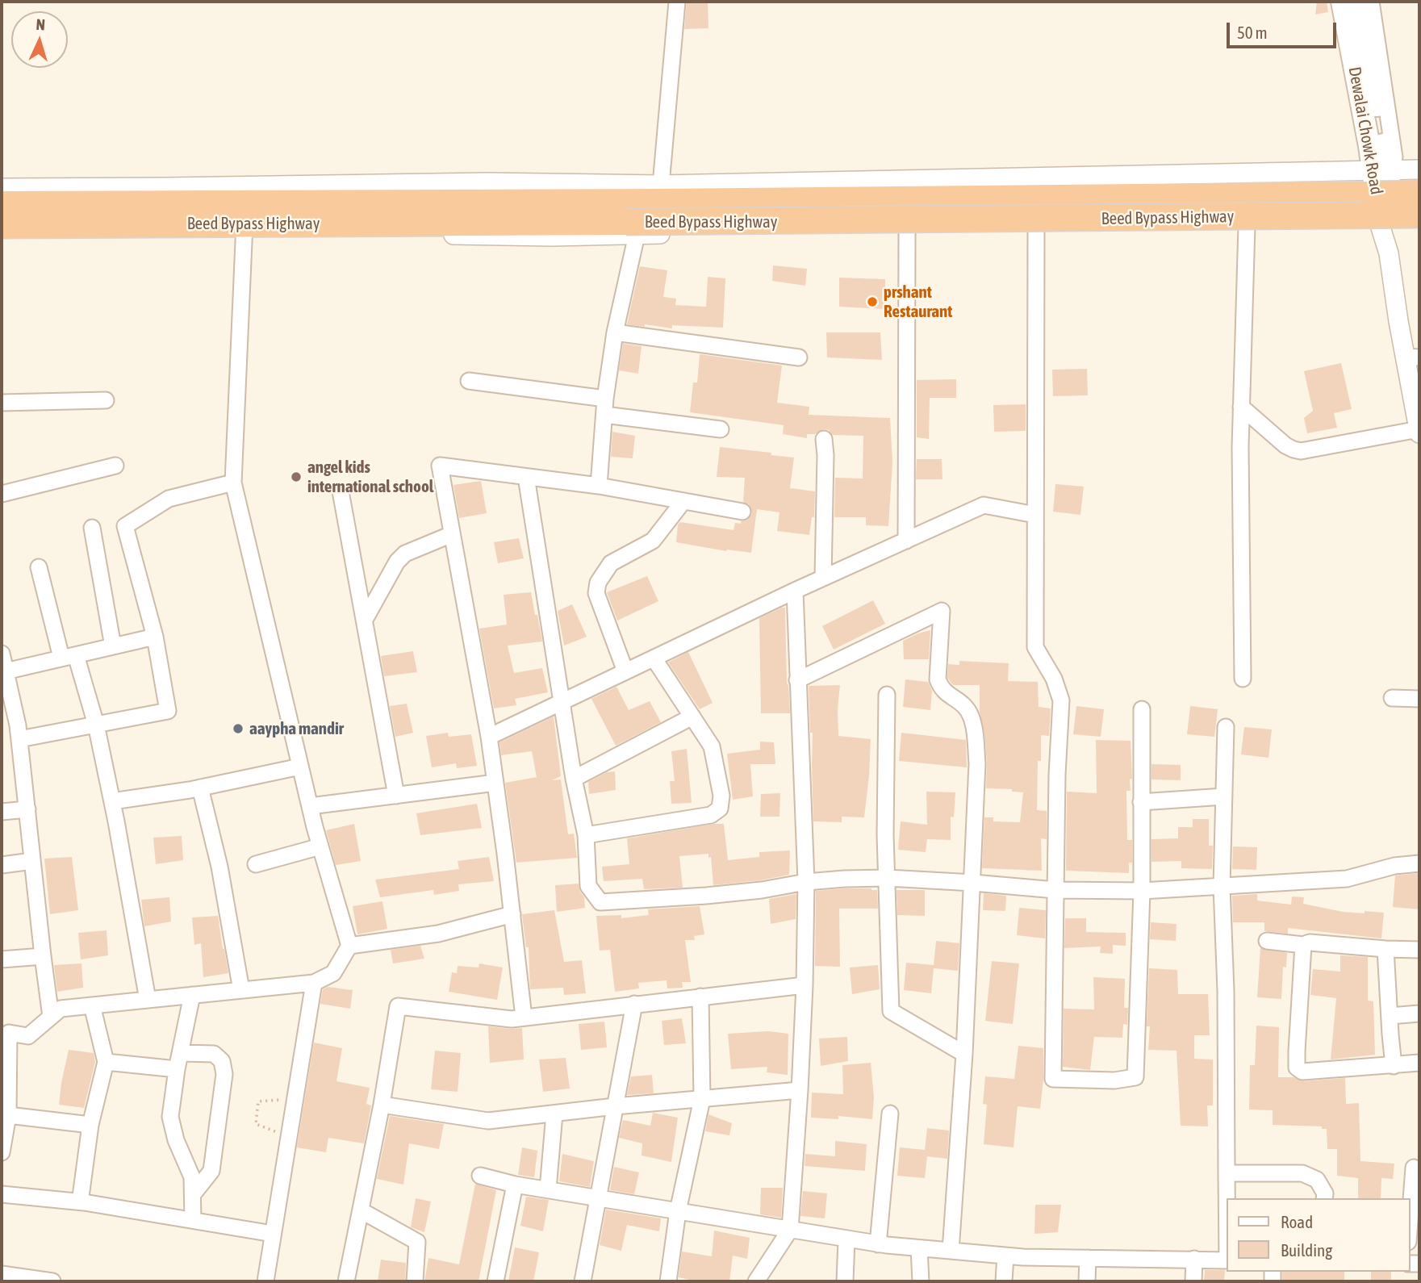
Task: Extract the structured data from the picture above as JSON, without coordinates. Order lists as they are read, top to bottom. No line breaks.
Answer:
{"streets":{"highway":["Beed Bypass Highway"],"main road":["Dewalai Chowk Road"]},"places":["prshant Restaurant","angel kids international school","aaypha mandir"],"legend":["Road","Building"],"scale_bar":"50 m","north":"top"}
